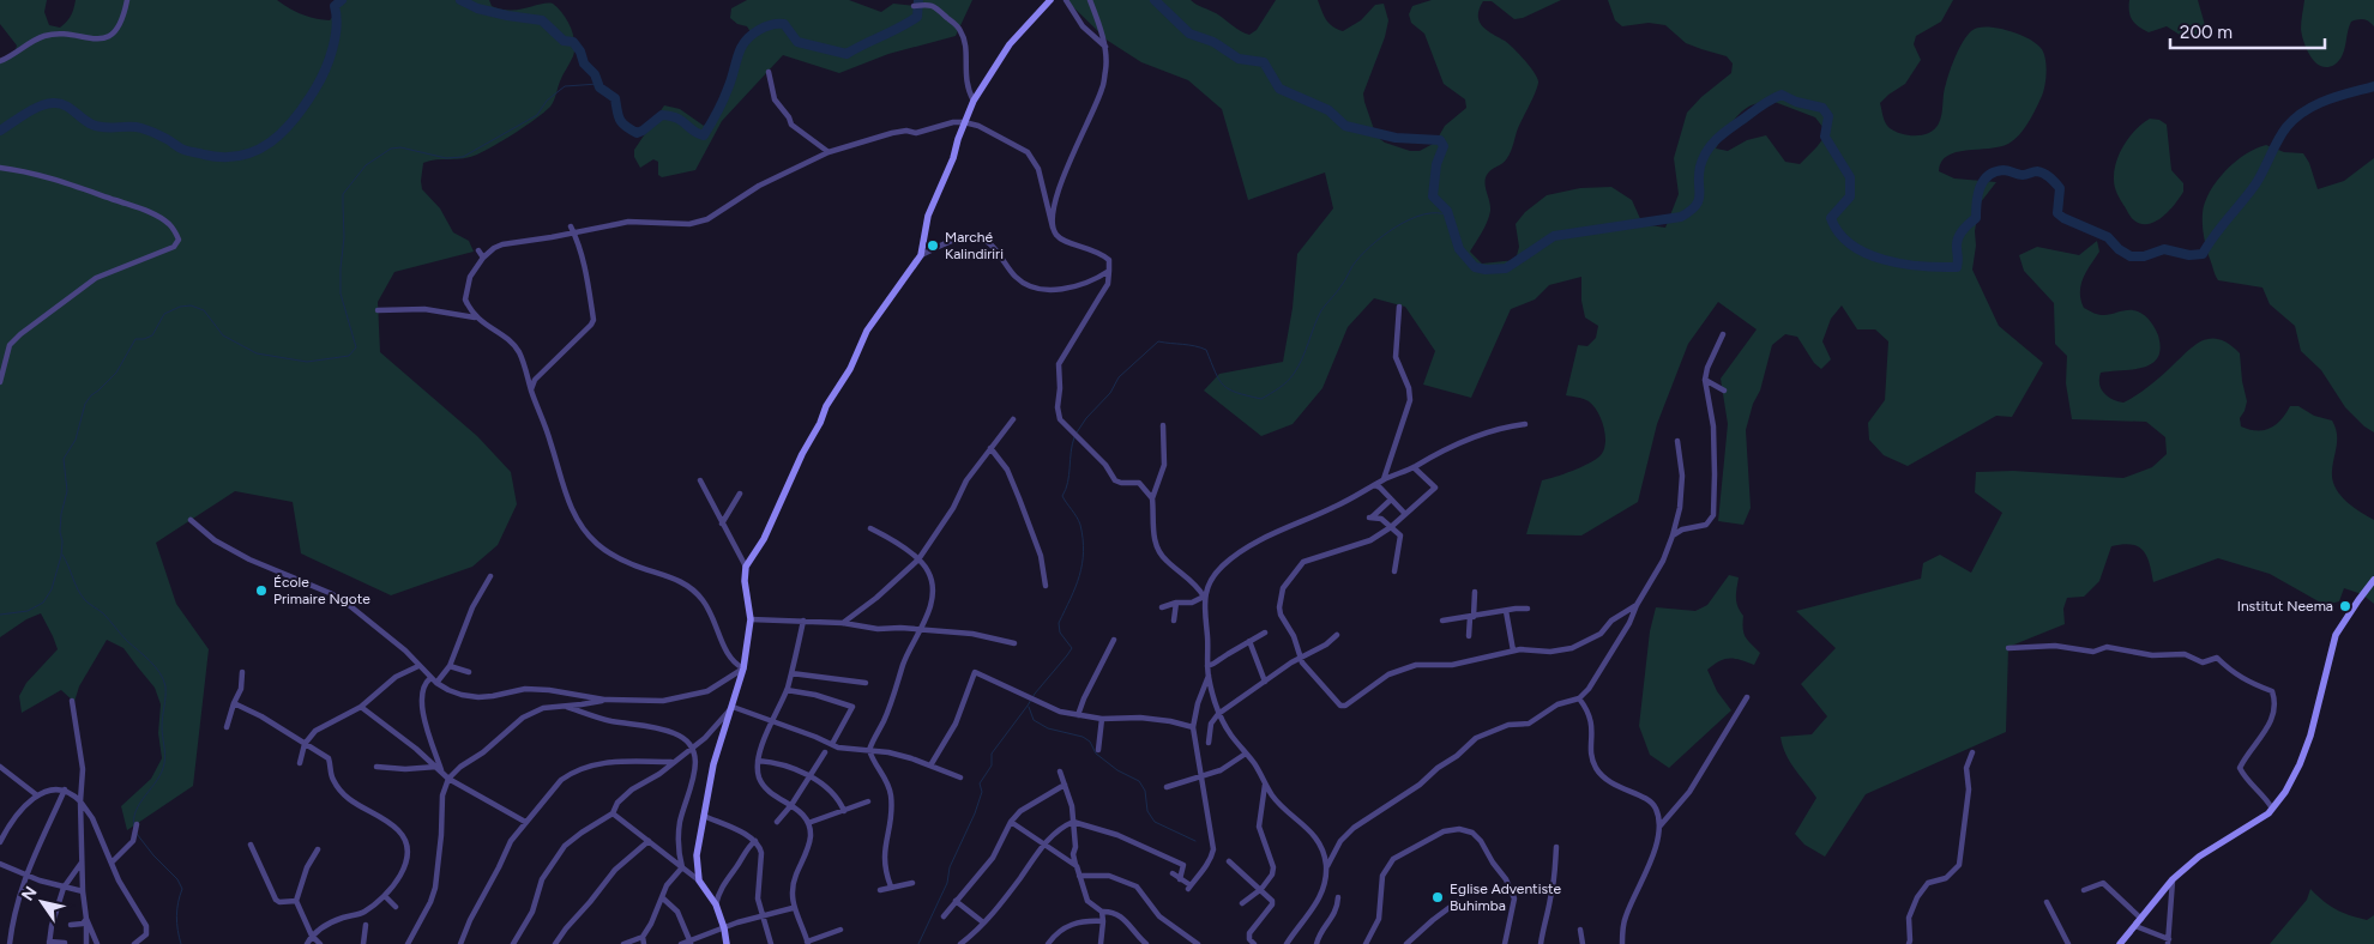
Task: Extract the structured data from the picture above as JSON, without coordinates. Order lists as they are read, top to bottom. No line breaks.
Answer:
{"places":["Marché Kalindiriri","École Primaire Ngote","Institut Neema","Eglise Adventiste Buhimba"],"scale_bar":"200 m","north":"top left"}
